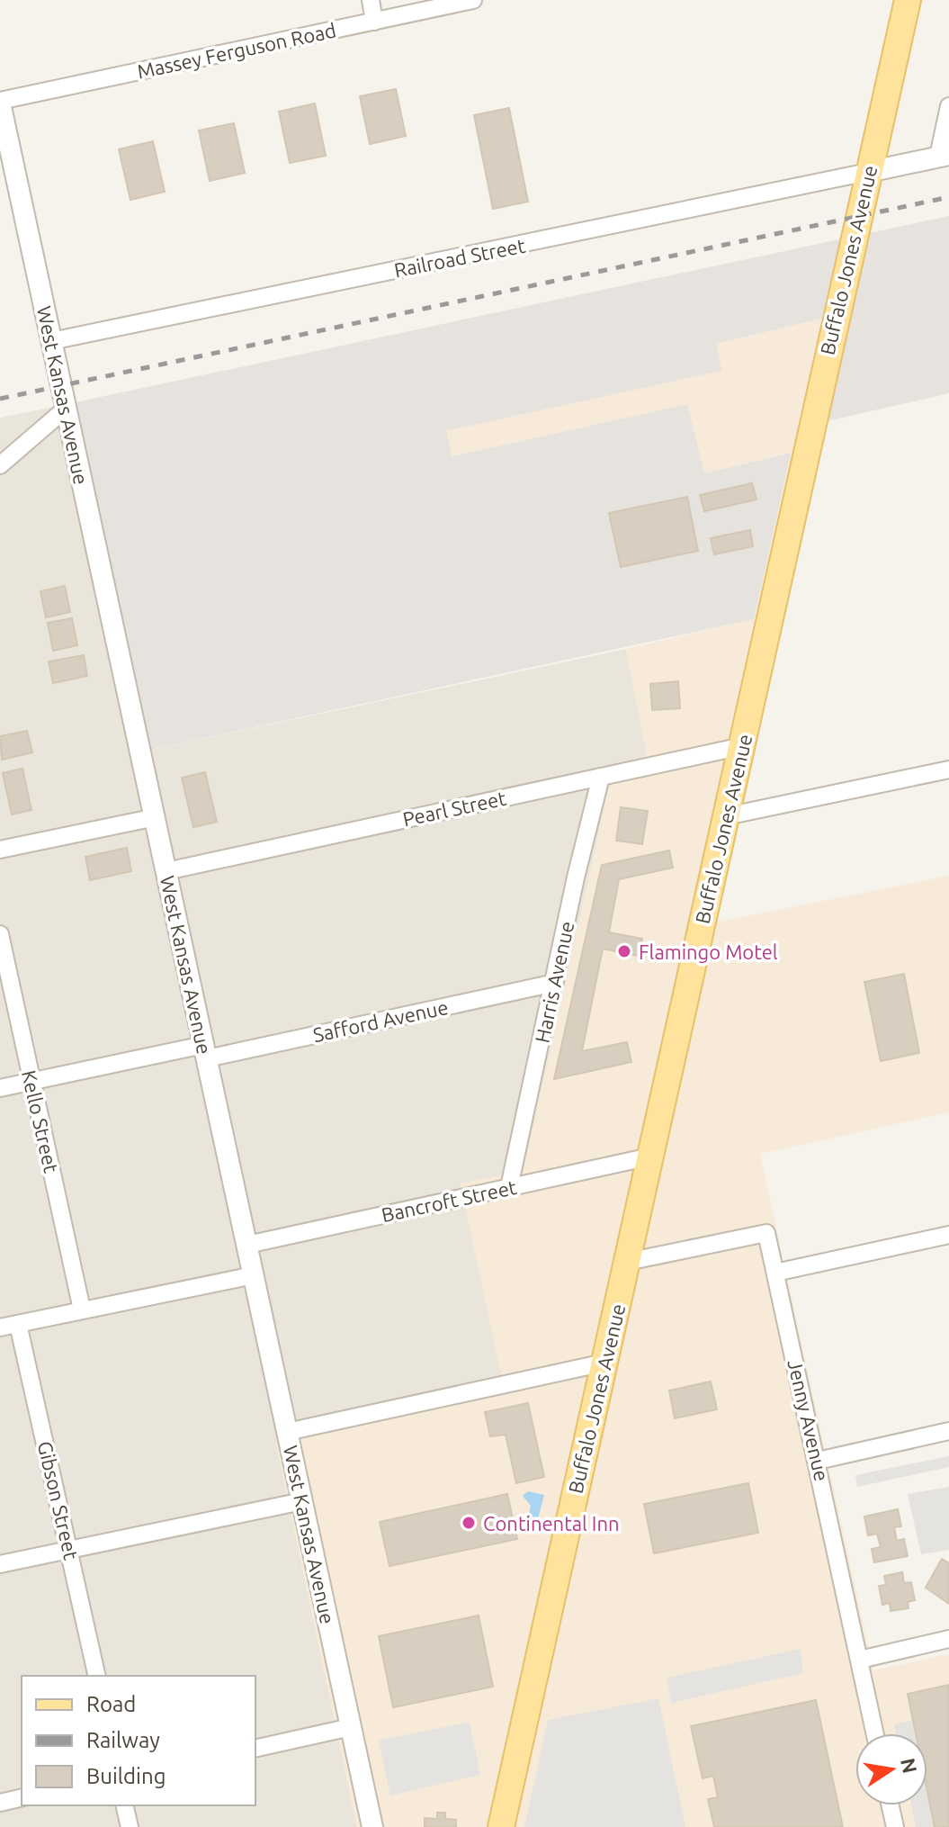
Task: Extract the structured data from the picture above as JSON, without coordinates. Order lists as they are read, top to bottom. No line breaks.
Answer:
{"streets":{"main road":["Buffalo Jones Avenue"],"street":["Massey Ferguson Road","Railroad Street","West Kansas Avenue","Pearl Street","Harris Avenue","Safford Avenue","Kello Street","Bancroft Street","Jenny Avenue","Gibson Street"]},"crossings":[["Massey Ferguson Road","West Kansas Avenue"],["Railroad Street","Buffalo Jones Avenue"],["Railroad Street","West Kansas Avenue"],["Buffalo Jones Avenue","Pearl Street"],["Buffalo Jones Avenue","Bancroft Street"],["Buffalo Jones Avenue","Jenny Avenue"],["West Kansas Avenue","Pearl Street"],["West Kansas Avenue","Safford Avenue"],["West Kansas Avenue","Bancroft Street"],["Pearl Street","Harris Avenue"],["Harris Avenue","Safford Avenue"],["Harris Avenue","Bancroft Street"],["Safford Avenue","Kello Street"]],"places":["Flamingo Motel","Continental Inn"],"legend":["Road","Railway","Building"],"north":"right"}
